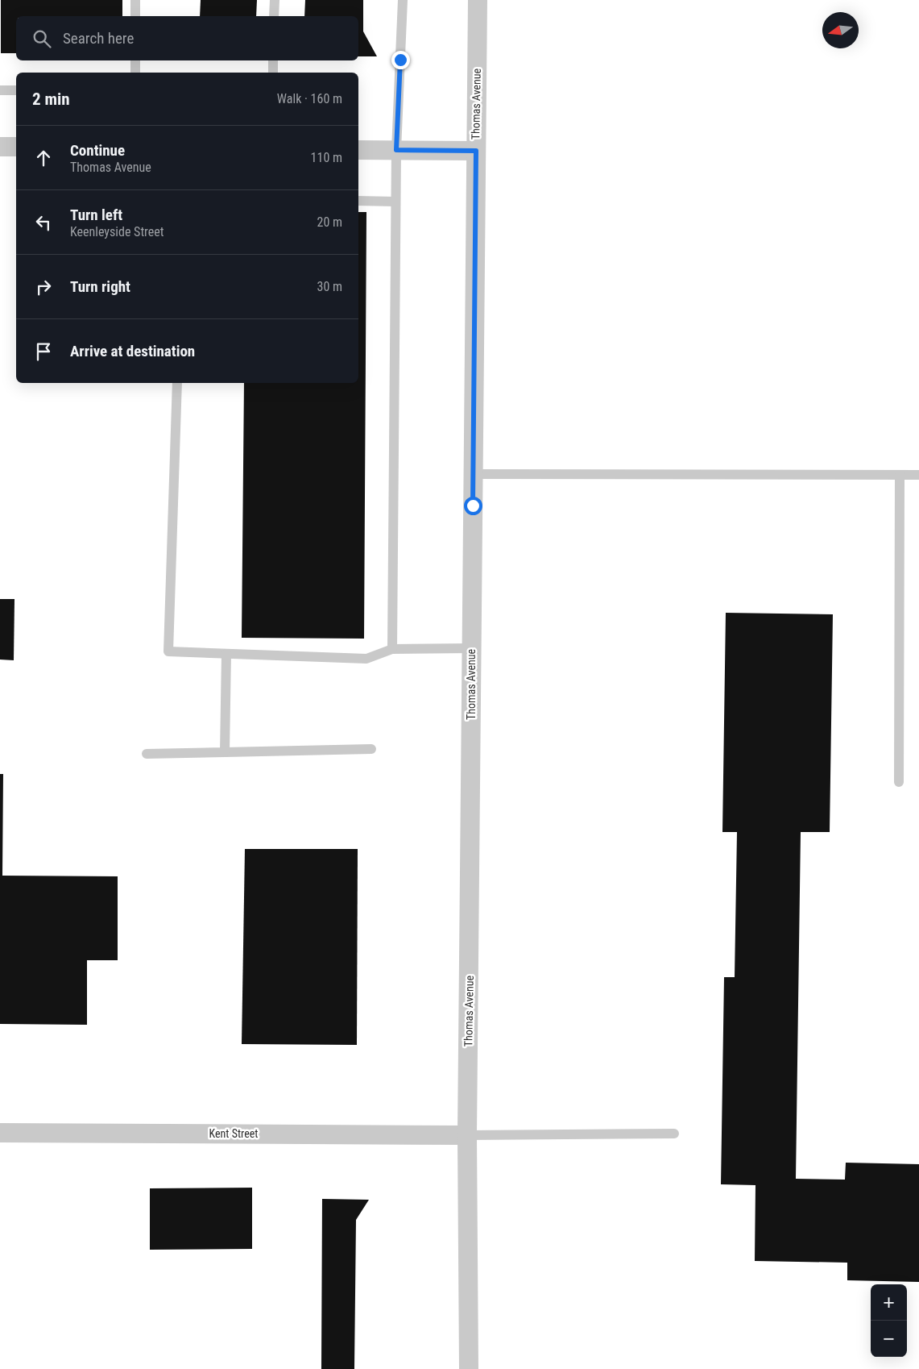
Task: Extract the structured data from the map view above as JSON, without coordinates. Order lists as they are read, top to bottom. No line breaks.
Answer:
{"streets":{"street":["Thomas Avenue","Kent Street"]},"crossings":[["Thomas Avenue","Kent Street"]],"north":"left","page":{"search":"Search here","heading":["2 min","Walk · 160 m"],"list":[["Continue","Thomas Avenue","110 m"],["Turn left","Keenleyside Street","20 m"],["Turn right","30 m"],"Arrive at destination"],"map_buttons":["+","−"]}}
